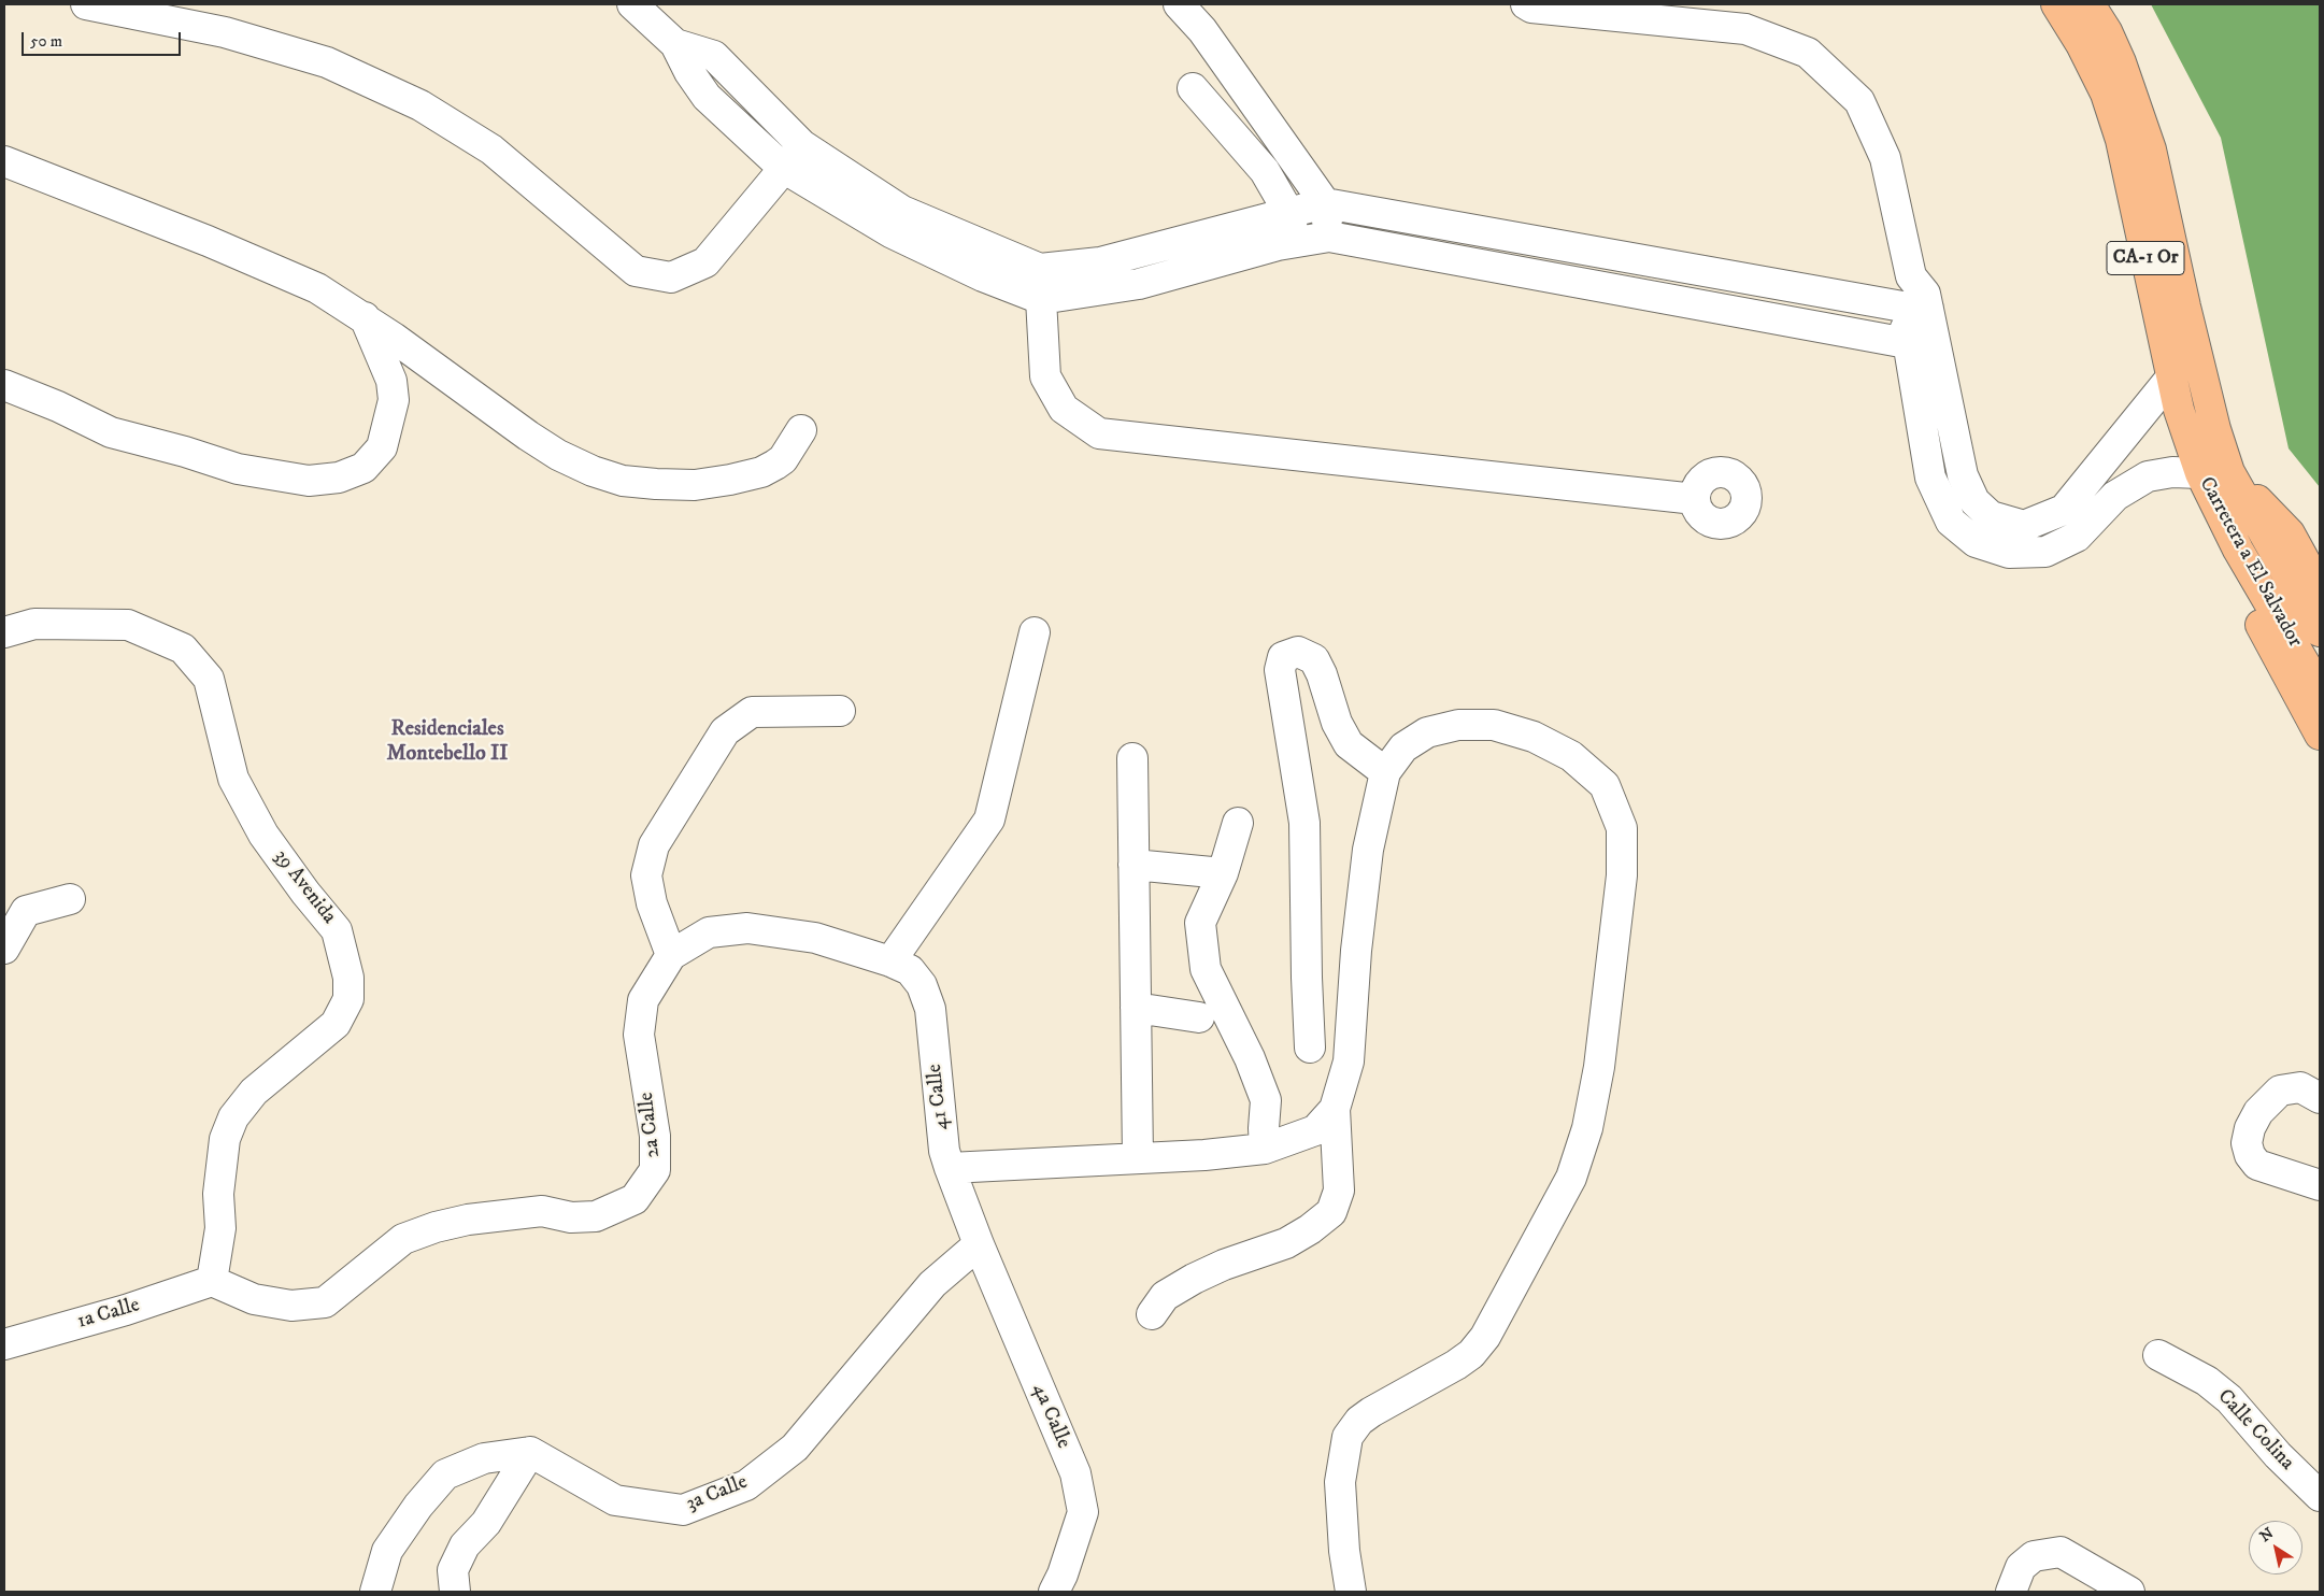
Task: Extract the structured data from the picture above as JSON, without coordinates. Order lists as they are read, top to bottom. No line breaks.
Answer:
{"streets":{"highway":["CA-1 Or","Carretera a El Salvador"],"street":["39 Avenida","41 Calle","2a Calle","1a Calle","4a Calle","Calle Colina","3a Calle"]},"crossings":[["39 Avenida","2a Calle"],["39 Avenida","1a Calle"],["41 Calle","2a Calle"],["41 Calle","4a Calle"],["41 Calle","3a Calle"],["2a Calle","1a Calle"],["4a Calle","3a Calle"]],"districts":["Residenciales Montebello II"],"scale_bar":"50 m","north":"top left"}
